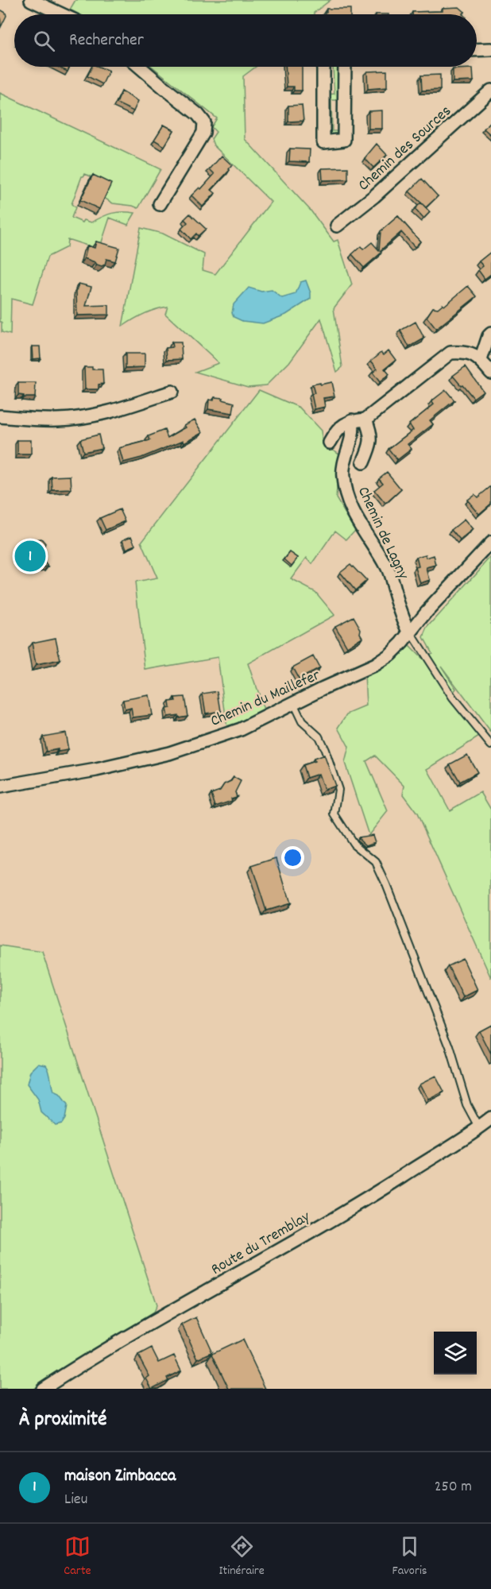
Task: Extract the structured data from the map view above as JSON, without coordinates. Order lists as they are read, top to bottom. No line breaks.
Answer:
{"streets":{"street":["Chemin des Sources","Chemin de Lagny","Chemin du Maillefer","Route du Tremblay"]},"crossings":[["Chemin de Lagny","Chemin du Maillefer"]],"page":{"search":"Rechercher","pins":"1","heading":"À proximité","list":[{"mark":"1","name":"maison Zimbacca","note":"Lieu","value":"250 m"}],"nav":["Carte","Itinéraire","Favoris"]}}
